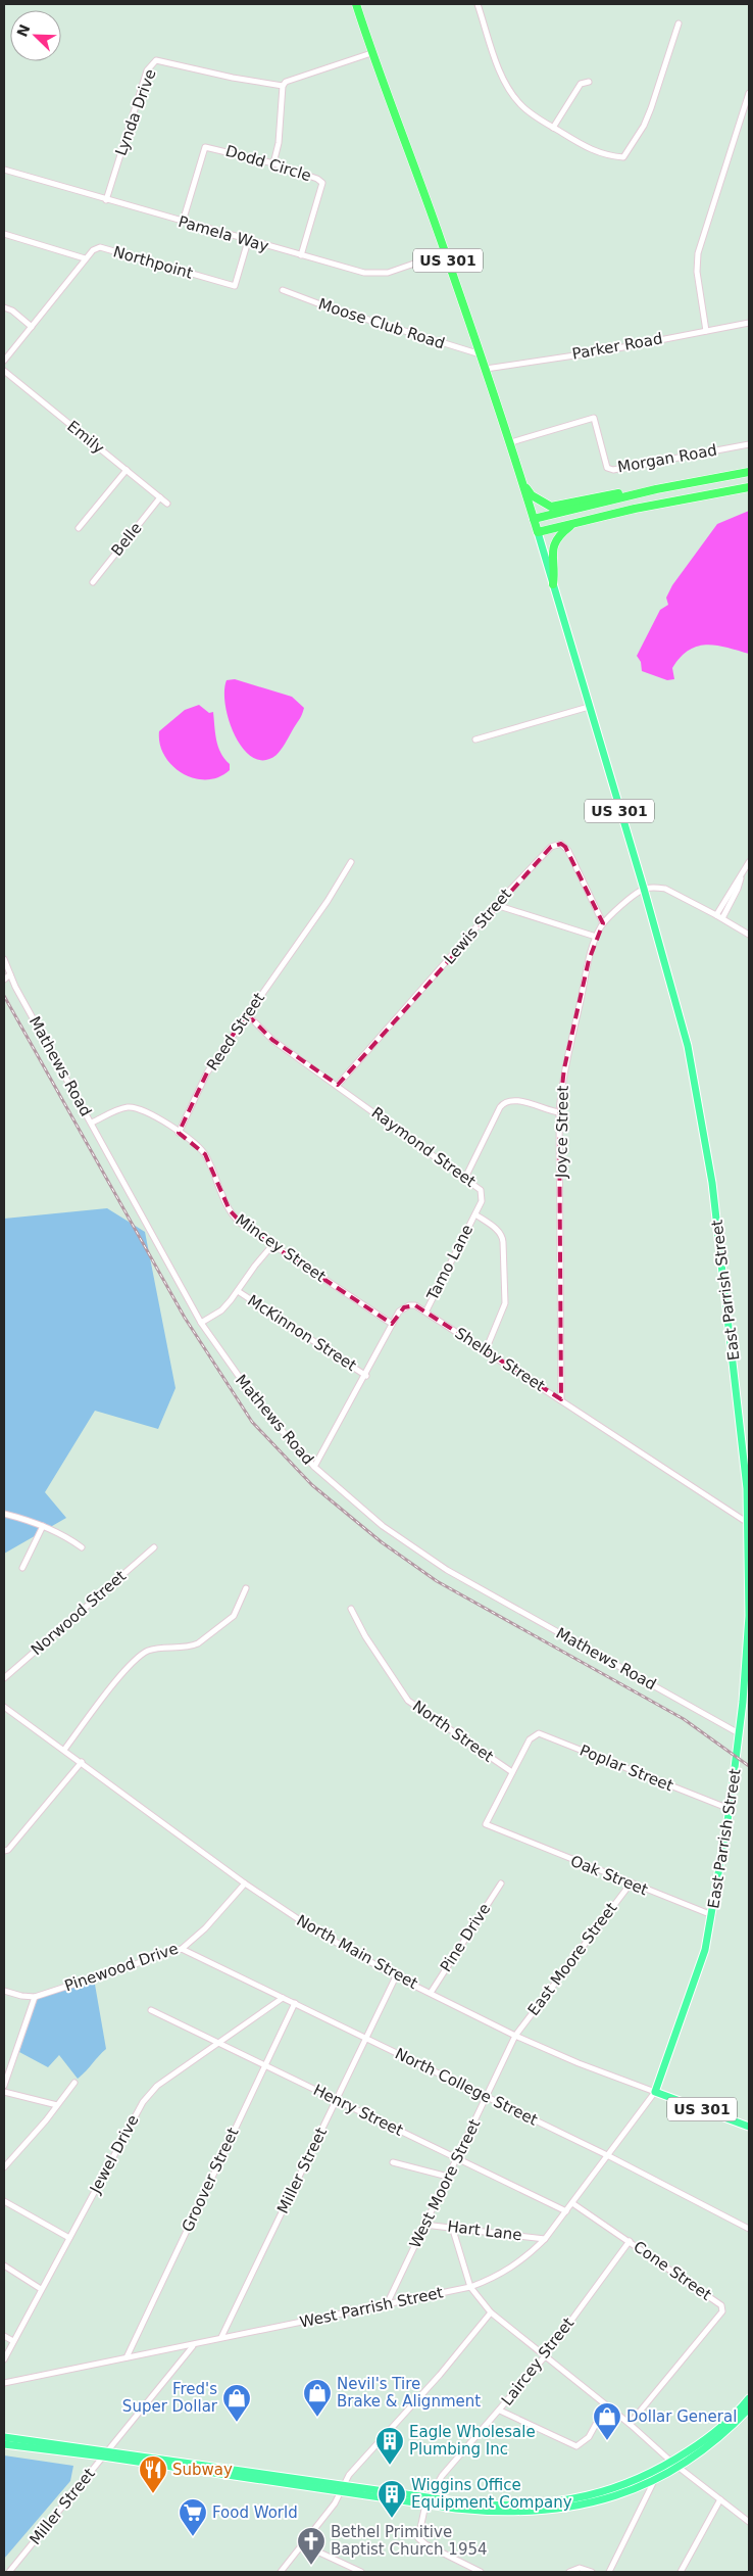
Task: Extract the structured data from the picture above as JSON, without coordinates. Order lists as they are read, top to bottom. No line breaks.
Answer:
{"streets":{"highway":["US 301"],"main road":["East Parrish Street","North Main Street"],"street":["Lynda Drive","Dodd Circle","Pamela Way","Northpoint","Moose Club Road","Parker Road","Emily","Morgan Road","Belle","Lewis Street","Reed Street","Mathews Road","Joyce Street","Raymond Street","Mincey Street","Tamo Lane","McKinnon Street","Shelby Street","Norwood Street","North Street","Poplar Street","Oak Street","Pine Drive","East Moore Street","Pinewood Drive","North College Street","Henry Street","Jewel Drive","Miller Street","Groover Street","West Moore Street","Hart Lane","Cone Street","West Parrish Street","Laircey Street"]},"crossings":[["Lynda Drive","Pamela Way"],["Dodd Circle","Pamela Way"],["Pamela Way","US 301"],["Pamela Way","Northpoint"],["US 301","Moose Club Road"],["US 301","Parker Road"],["US 301","Morgan Road"],["US 301","Joyce Street"],["US 301","East Parrish Street"],["Emily","Belle"],["Lewis Street","Joyce Street"],["Lewis Street","Raymond Street"],["Reed Street","Raymond Street"],["Reed Street","Mincey Street"],["Mathews Road","Mincey Street"],["Mathews Road","East Parrish Street"],["Joyce Street","East Parrish Street"],["Joyce Street","Shelby Street"],["Raymond Street","Tamo Lane"],["Tamo Lane","Shelby Street"],["East Parrish Street","Shelby Street"],["East Parrish Street","Poplar Street"],["East Parrish Street","Oak Street"],["East Parrish Street","North Main Street"],["East Parrish Street","West Parrish Street"],["North Street","Poplar Street"],["North Street","Oak Street"],["Poplar Street","Oak Street"],["Oak Street","East Moore Street"],["Pine Drive","North Main Street"],["North Main Street","East Moore Street"],["North Main Street","Pinewood Drive"],["North Main Street","Miller Street"],["North Main Street","West Moore Street"],["North Main Street","West Parrish Street"],["East Moore Street","West Moore Street"],["Pinewood Drive","North College Street"],["North College Street","Jewel Drive"],["North College Street","Miller Street"],["North College Street","Groover Street"],["North College Street","West Moore Street"],["North College Street","West Parrish Street"],["Henry Street","Jewel Drive"],["Henry Street","Miller Street"],["Henry Street","Groover Street"],["Henry Street","West Moore Street"],["Henry Street","West Parrish Street"],["Miller Street","West Parrish Street"],["Groover Street","West Parrish Street"],["West Moore Street","Hart Lane"],["West Moore Street","West Parrish Street"],["Hart Lane","West Parrish Street"],["Cone Street","West Parrish Street"],["Cone Street","Laircey Street"]],"places":{"shop":["Nevil's Tire Brake & Alignment","Fred's Super Dollar","Dollar General"],"building":["Eagle Wholesale Plumbing Inc","Wiggins Office Equipment Company"],"restaurant":["Subway"],"supermarket":["Food World"],"church":["Bethel Primitive Baptist Church 1954"]},"north":"top left"}
